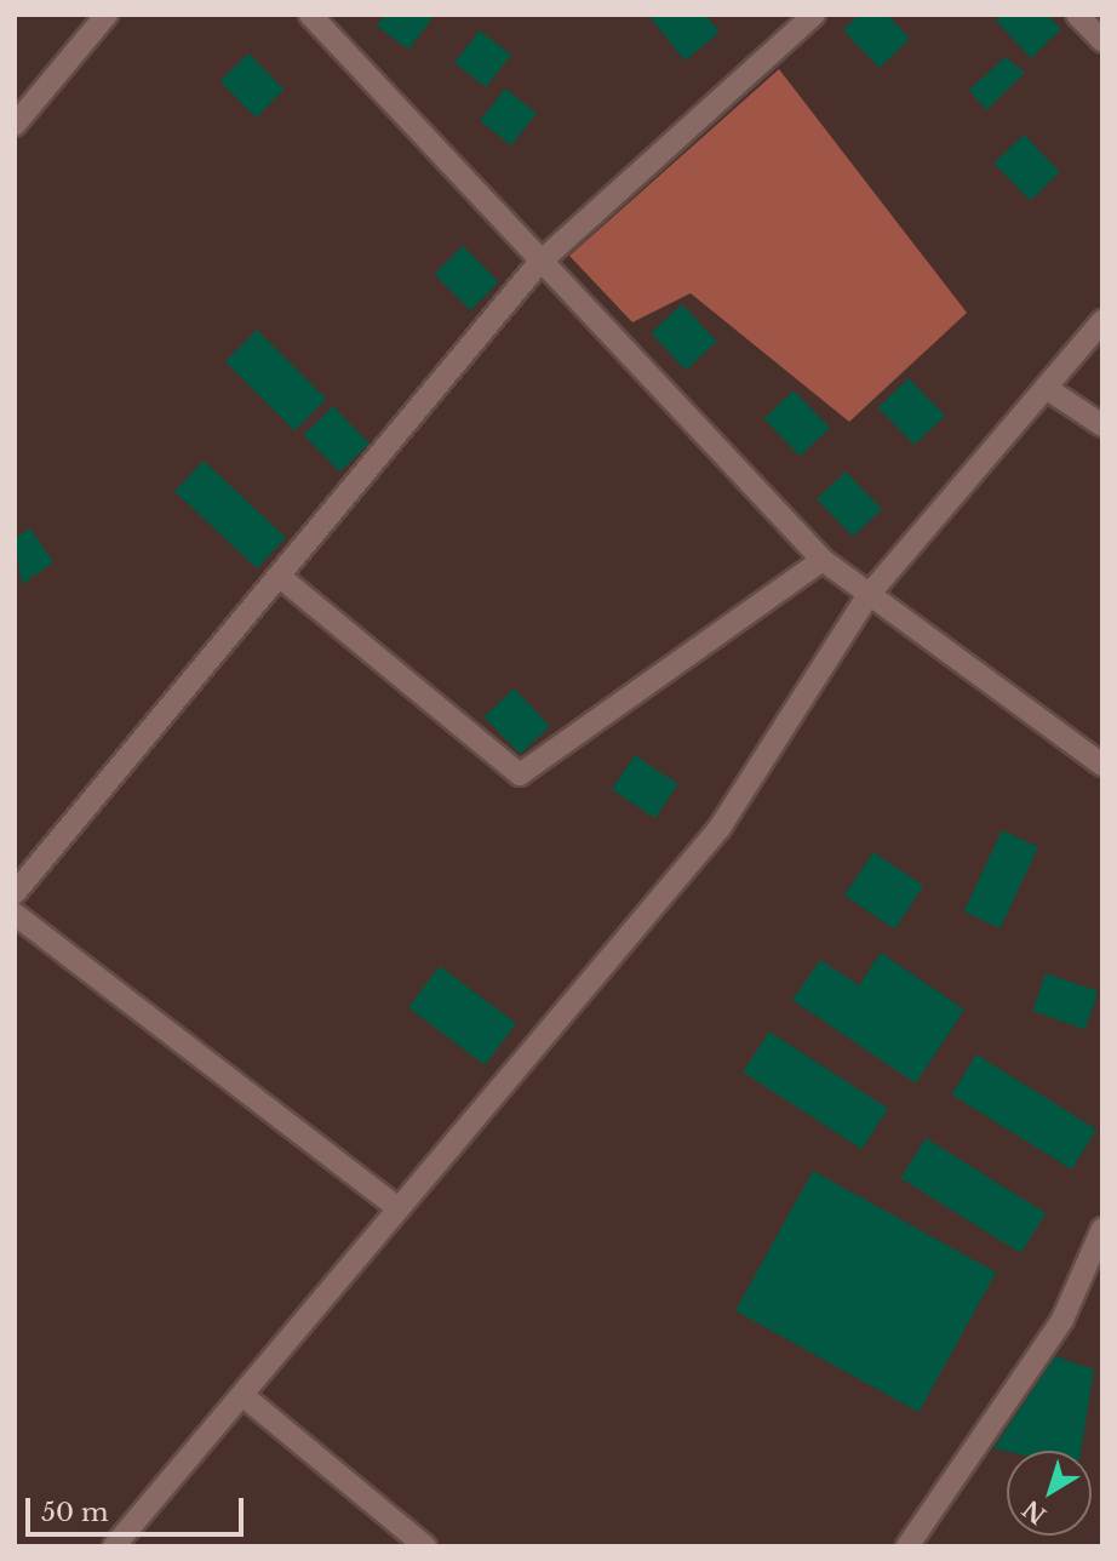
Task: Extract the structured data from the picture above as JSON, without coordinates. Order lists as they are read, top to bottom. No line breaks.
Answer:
{"scale_bar":"50 m","north":"bottom left"}
